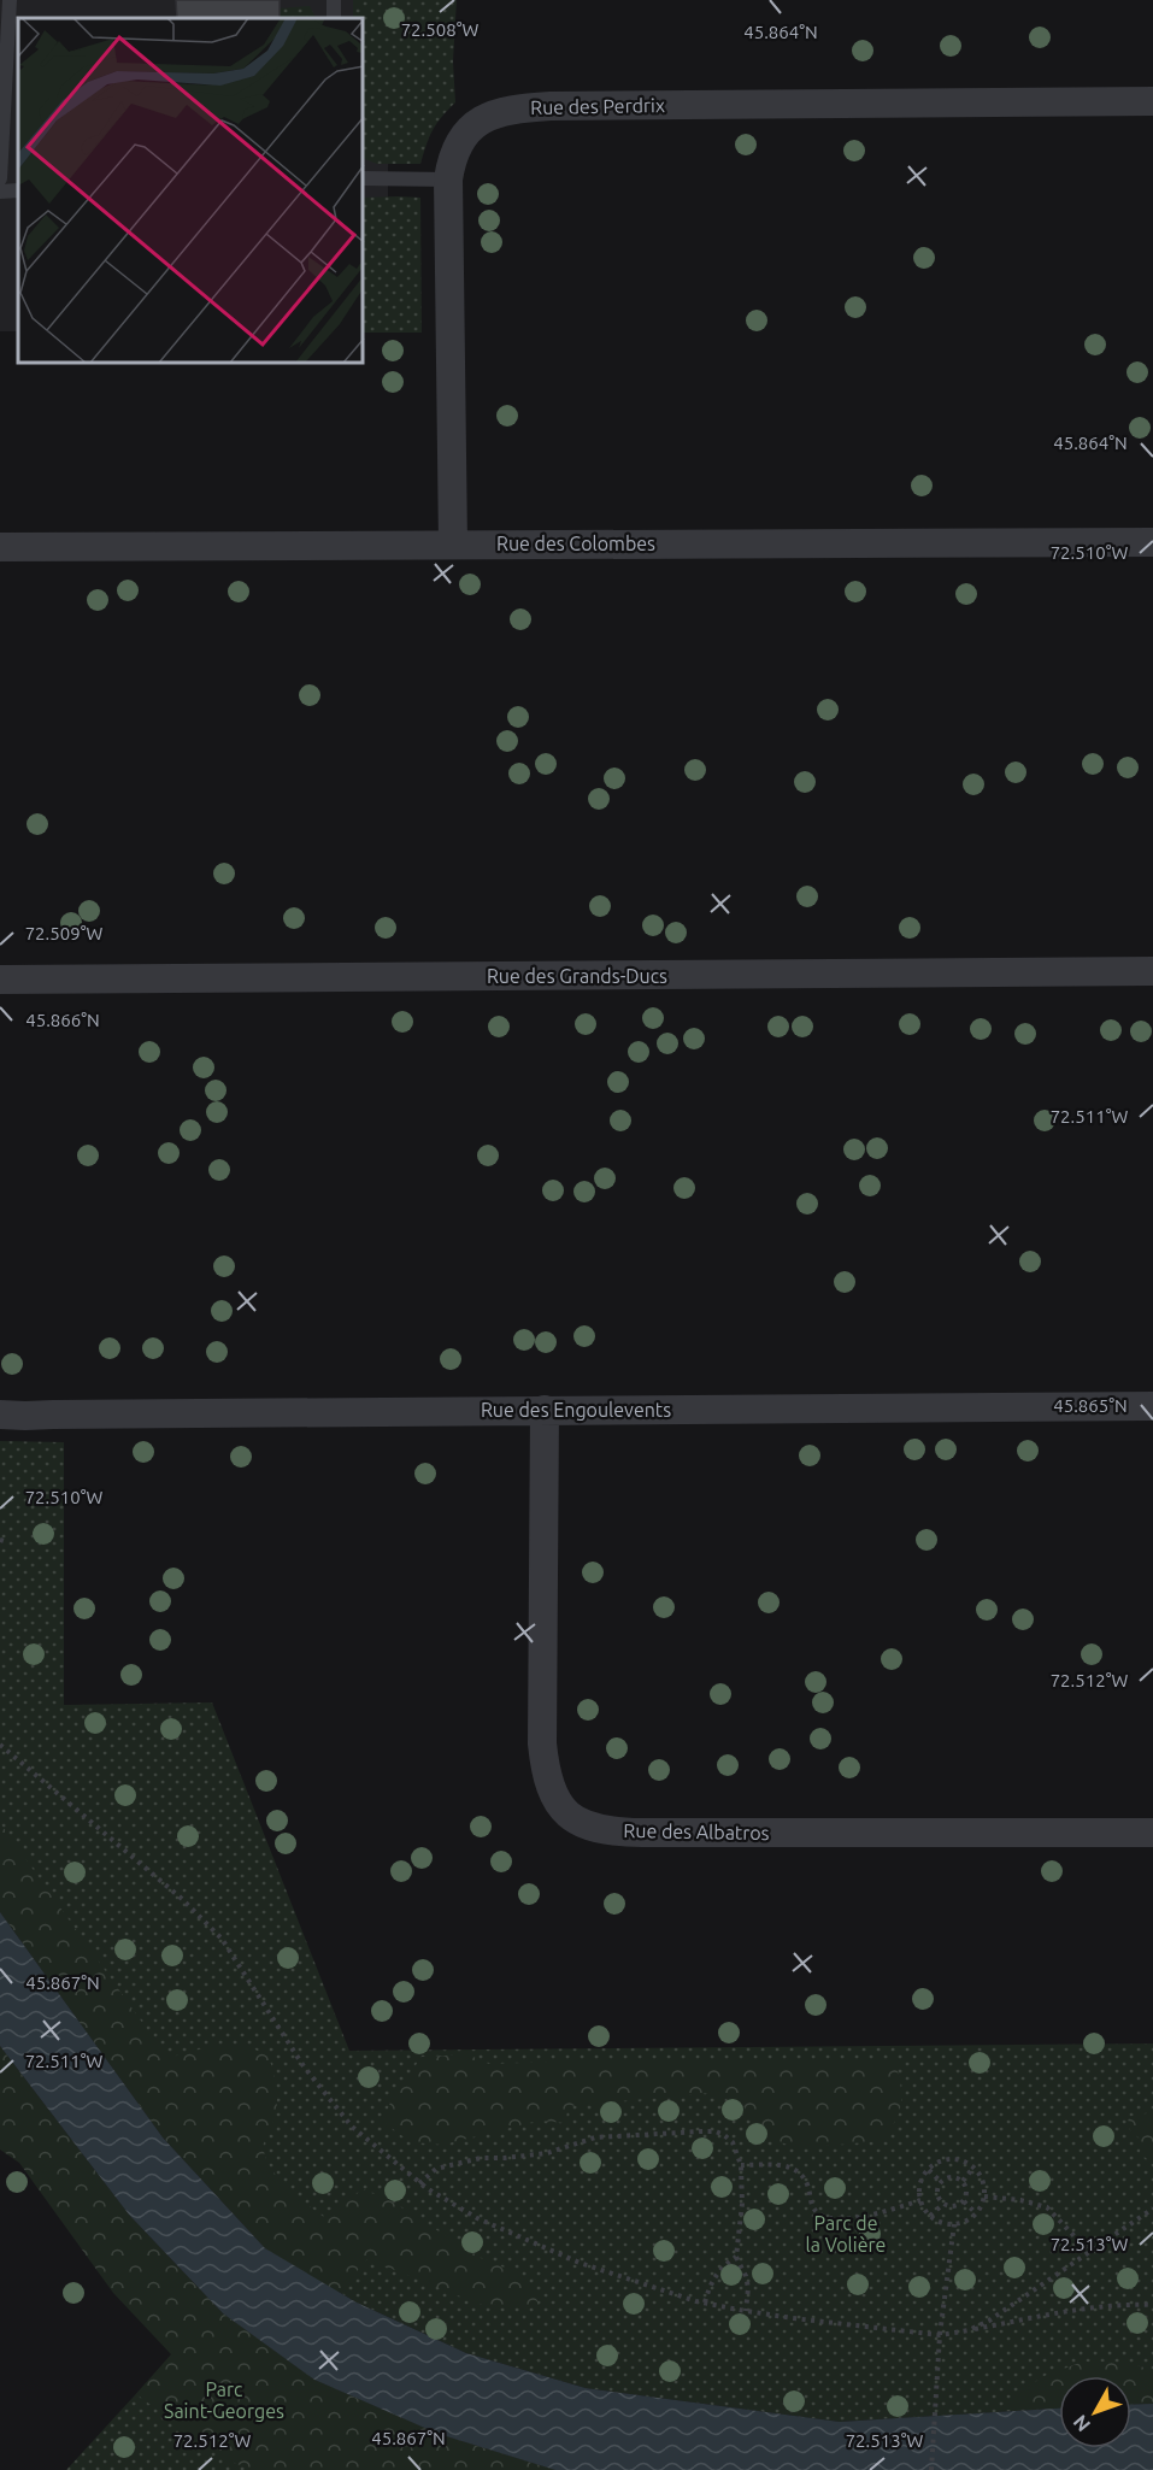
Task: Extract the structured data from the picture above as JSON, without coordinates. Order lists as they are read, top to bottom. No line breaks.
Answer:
{"streets":{"street":["Rue des Perdrix","Rue des Colombes","Rue des Grands-Ducs","Rue des Engoulevents","Rue des Albatros"]},"crossings":[["Rue des Perdrix","Rue des Colombes"],["Rue des Engoulevents","Rue des Albatros"]],"parks":["Parc de la Volière","Parc Saint-Georges"],"north":"bottom left","coordinates":["72.508°W","45.864°N","72.510°W","72.509°W","45.866°N","72.511°W","45.865°N","72.512°W","45.867°N","72.513°W"]}
